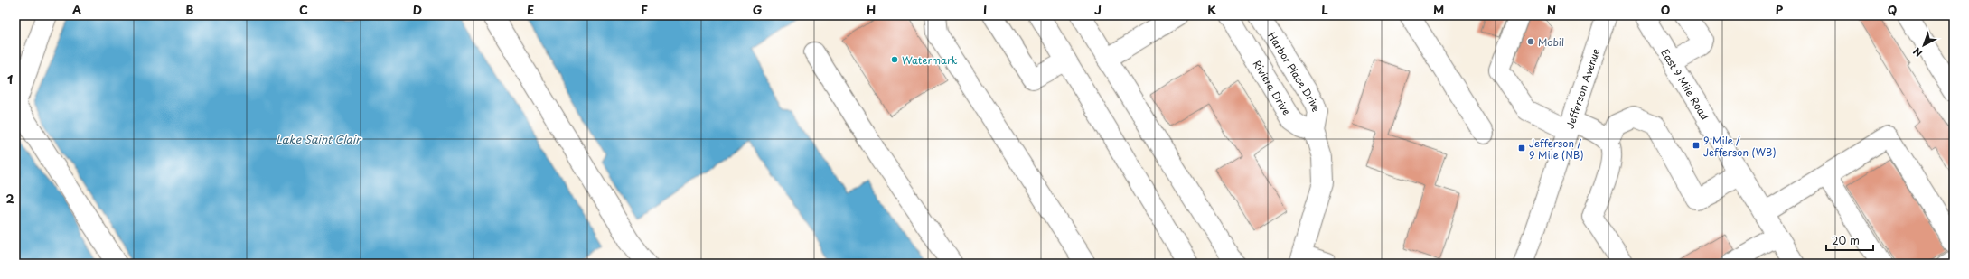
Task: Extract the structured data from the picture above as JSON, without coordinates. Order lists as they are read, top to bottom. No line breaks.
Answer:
{"streets":{"street":["Harbor Place Drive","East 9 Mile Road","Riviera Drive","Jefferson Avenue"]},"crossings":[["Harbor Place Drive","Riviera Drive"]],"water":["Lake Saint Clair"],"places":{"other":["Mobil","Watermark"],"transit":["9 Mile / Jefferson (WB)","Jefferson / 9 Mile (NB)"]},"scale_bar":"20 m","north":"bottom left","grid":{"columns":["A","B","C","D","E","F","G","H","I","J","K","L","M","N","O","P","Q"],"rows":["1","2"]}}
